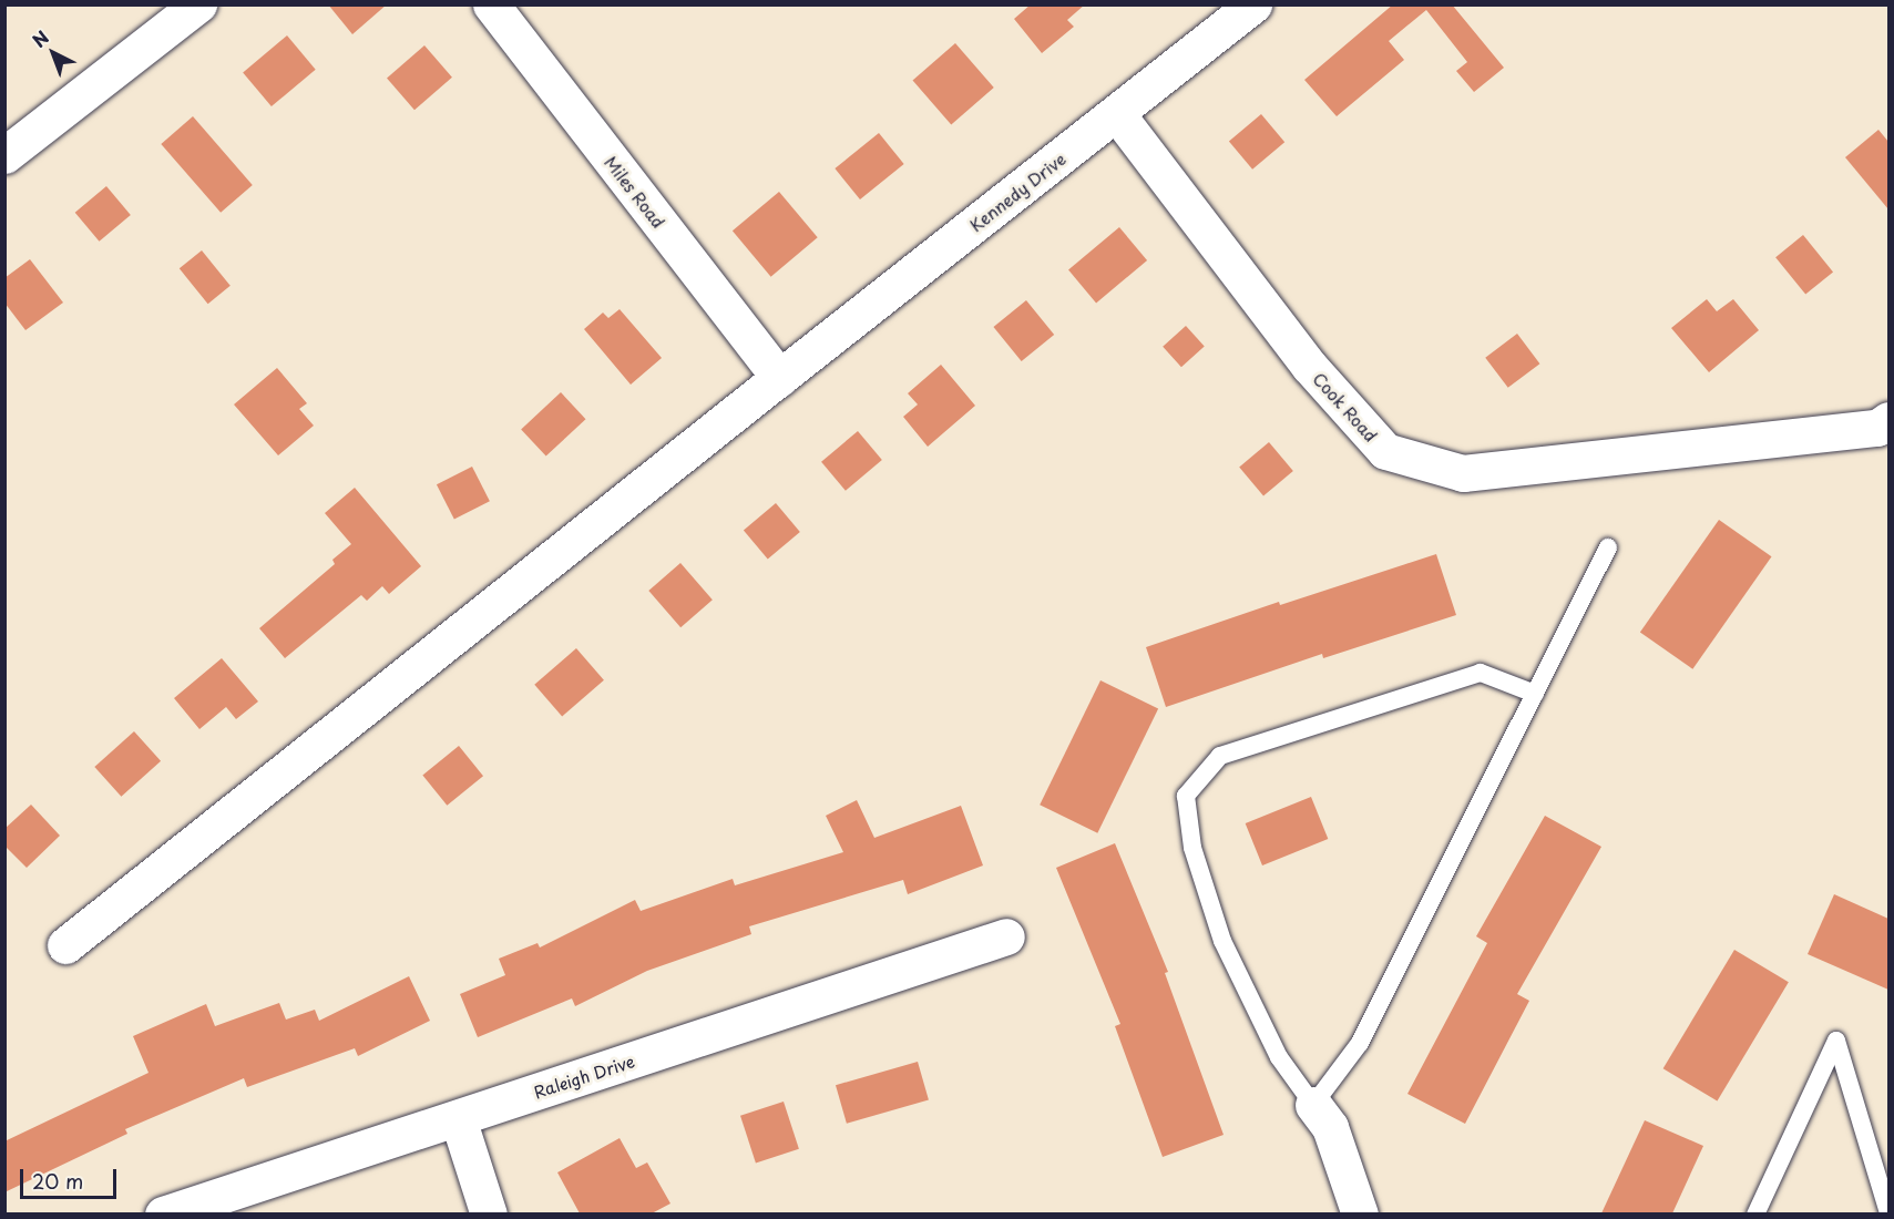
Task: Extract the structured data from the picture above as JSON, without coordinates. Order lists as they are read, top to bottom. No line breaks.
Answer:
{"streets":{"street":["Miles Road","Kennedy Drive","Cook Road","Raleigh Drive"]},"crossings":[["Miles Road","Kennedy Drive"],["Kennedy Drive","Cook Road"]],"scale_bar":"20 m","north":"top left"}
